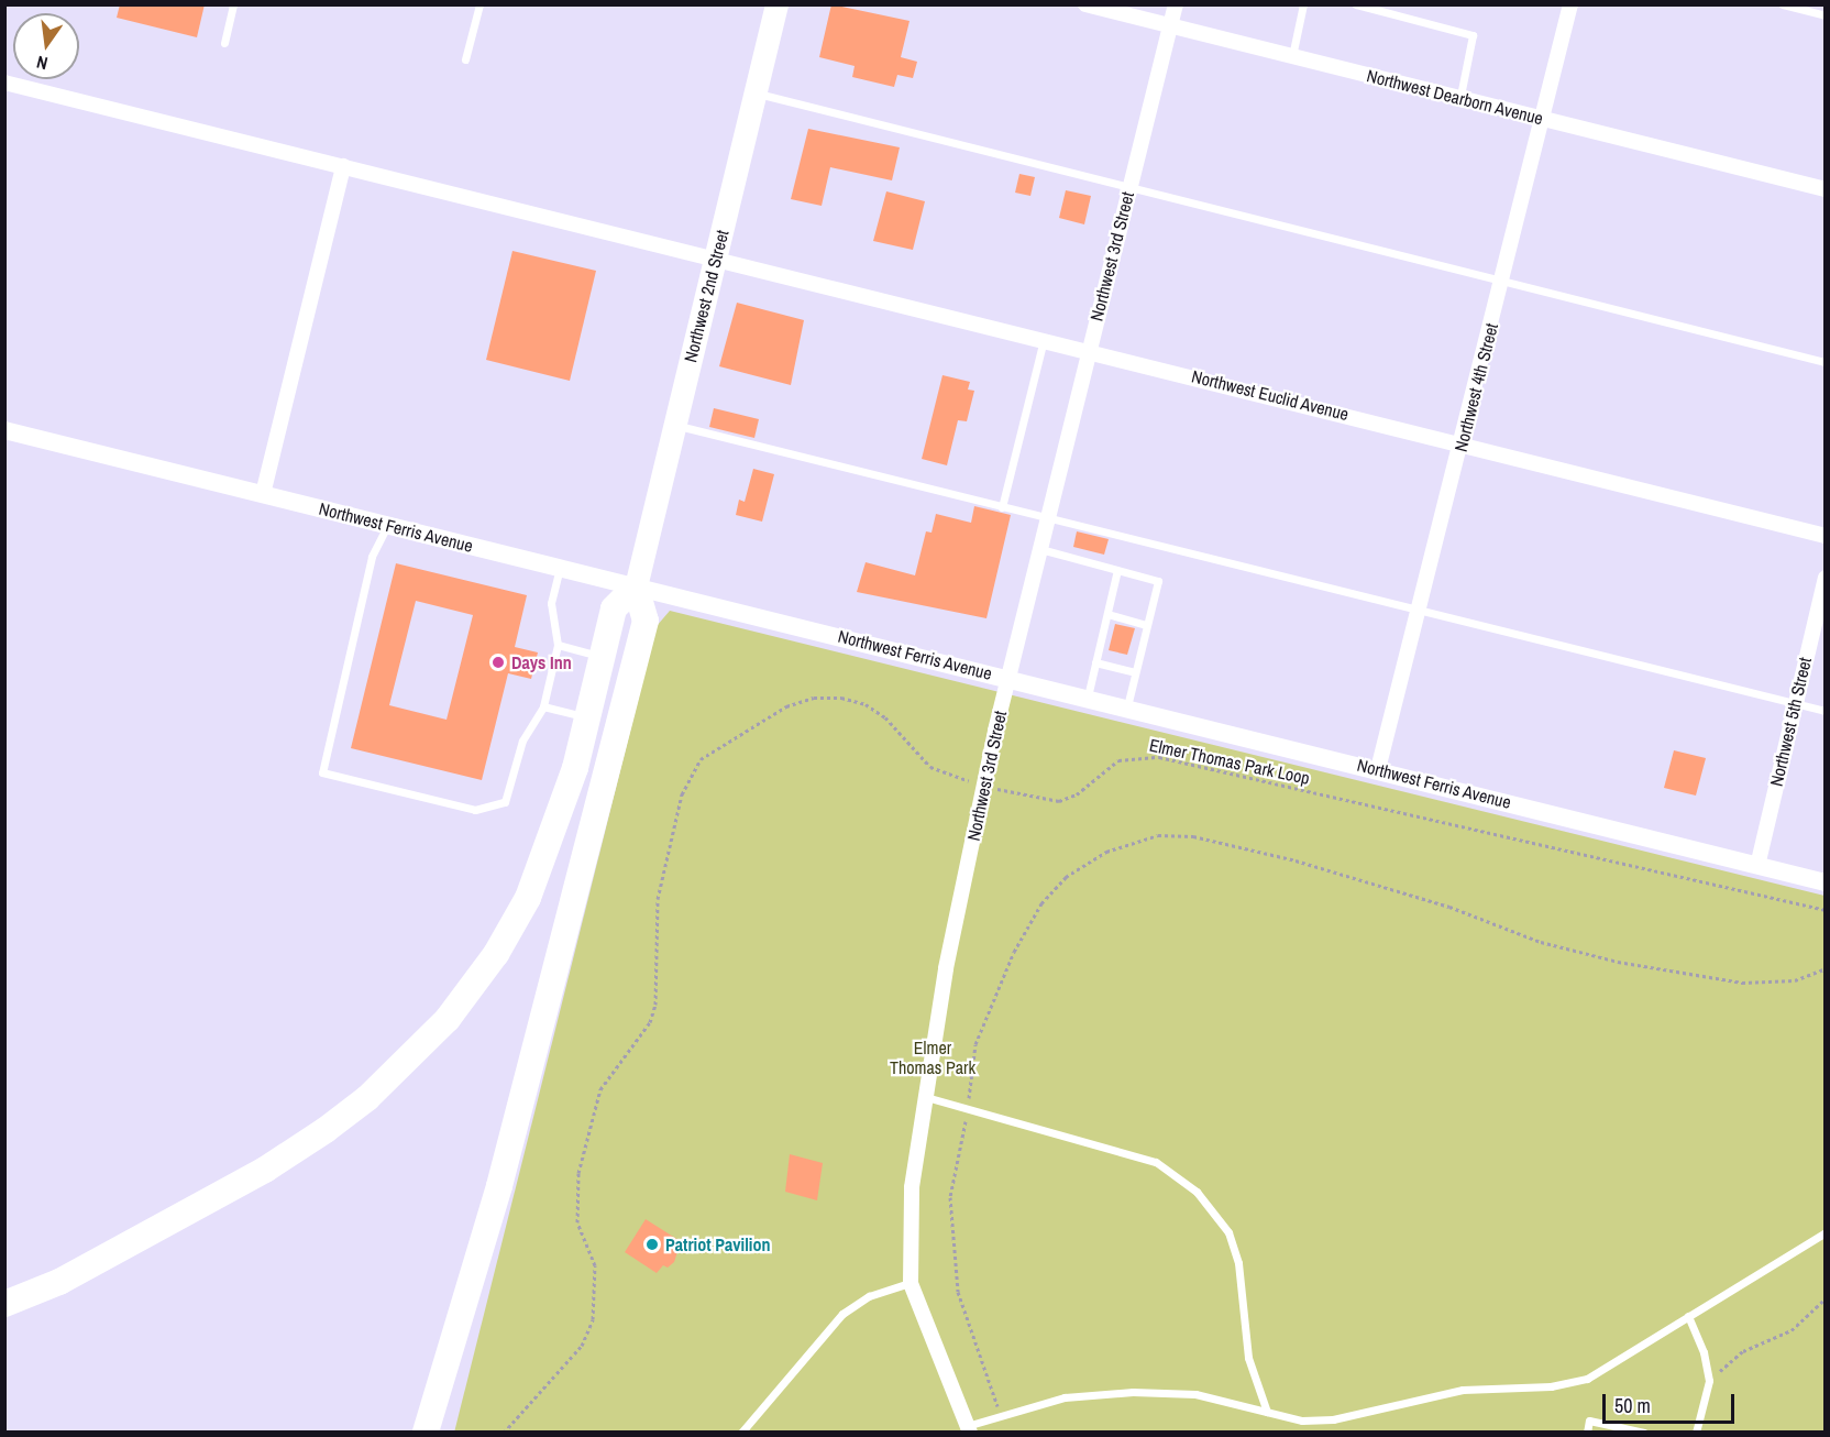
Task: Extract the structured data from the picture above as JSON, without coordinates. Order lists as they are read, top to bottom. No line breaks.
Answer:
{"streets":{"main road":["Northwest 2nd Street"],"street":["Northwest Dearborn Avenue","Northwest 3rd Street","Northwest 4th Street","Northwest Euclid Avenue","Northwest Ferris Avenue","Northwest 5th Street"],"path":["Elmer Thomas Park Loop"]},"crossings":[["Northwest Dearborn Avenue","Northwest 3rd Street"],["Northwest Dearborn Avenue","Northwest 4th Street"],["Northwest 3rd Street","Northwest Euclid Avenue"],["Northwest 3rd Street","Northwest Ferris Avenue"],["Northwest 3rd Street","Elmer Thomas Park Loop"],["Northwest 2nd Street","Northwest Euclid Avenue"],["Northwest 2nd Street","Northwest Ferris Avenue"],["Northwest 4th Street","Northwest Euclid Avenue"],["Northwest 4th Street","Northwest Ferris Avenue"],["Northwest Ferris Avenue","Northwest 5th Street"]],"parks":["Elmer Thomas Park"],"places":["Days Inn","Patriot Pavilion"],"scale_bar":"50 m","north":"bottom"}
